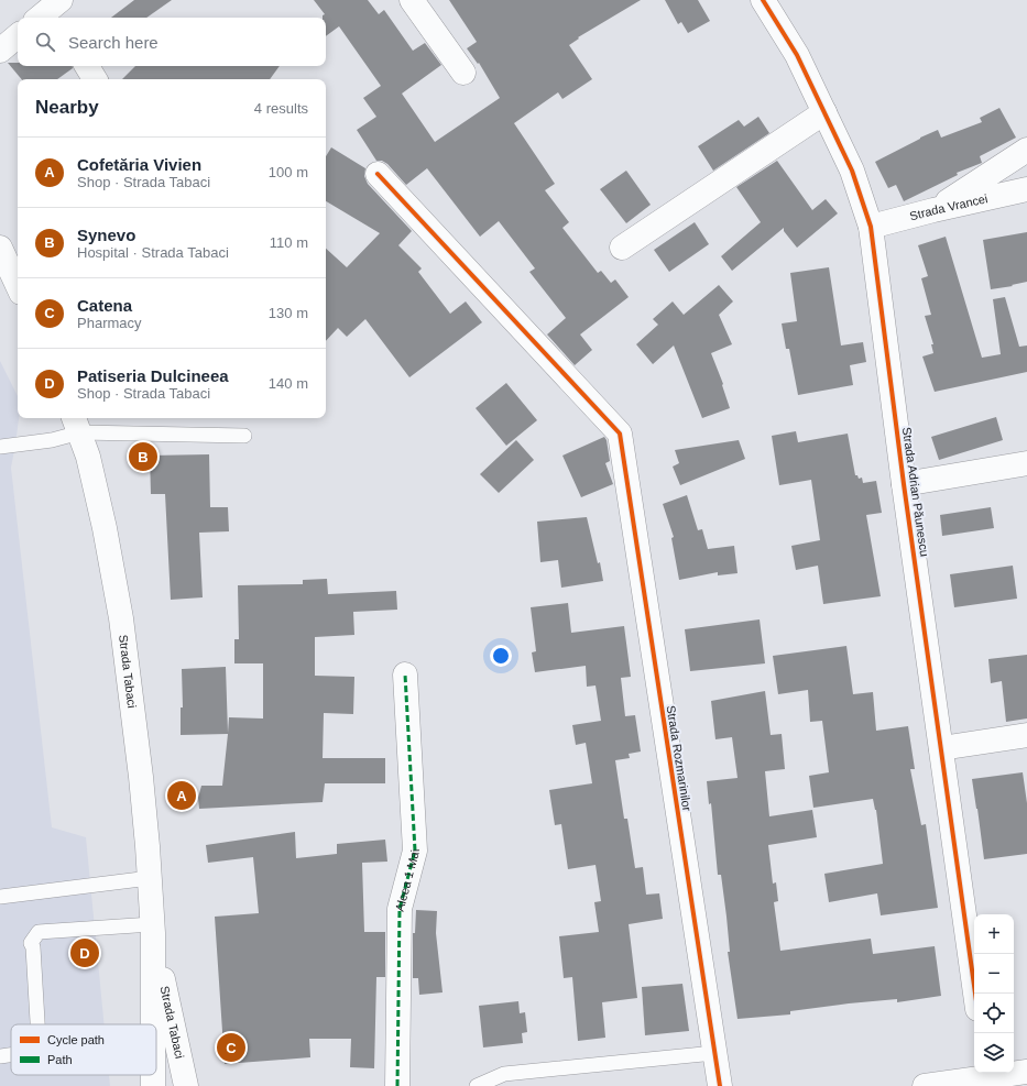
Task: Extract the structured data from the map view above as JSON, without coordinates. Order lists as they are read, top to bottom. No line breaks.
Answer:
{"streets":{"street":["Strada Vrancei","Strada Adrian Păunescu","Strada Tabaci","Strada Rozmarinilor","Aleea 1 Mai"]},"crossings":[["Strada Vrancei","Strada Adrian Păunescu"]],"legend":["Cycle path","Path"],"page":{"search":"Search here","heading":["Nearby","4 results"],"list":[{"mark":"A","name":"Cofetăria Vivien","note":"Shop · Strada Tabaci","value":"100 m"},{"mark":"B","name":"Synevo","note":"Hospital · Strada Tabaci","value":"110 m"},{"mark":"C","name":"Catena","note":"Pharmacy","value":"130 m"},{"mark":"D","name":"Patiseria Dulcineea","note":"Shop · Strada Tabaci","value":"140 m"}],"pins":["B","A","D","C"],"map_buttons":["+","−"]}}
